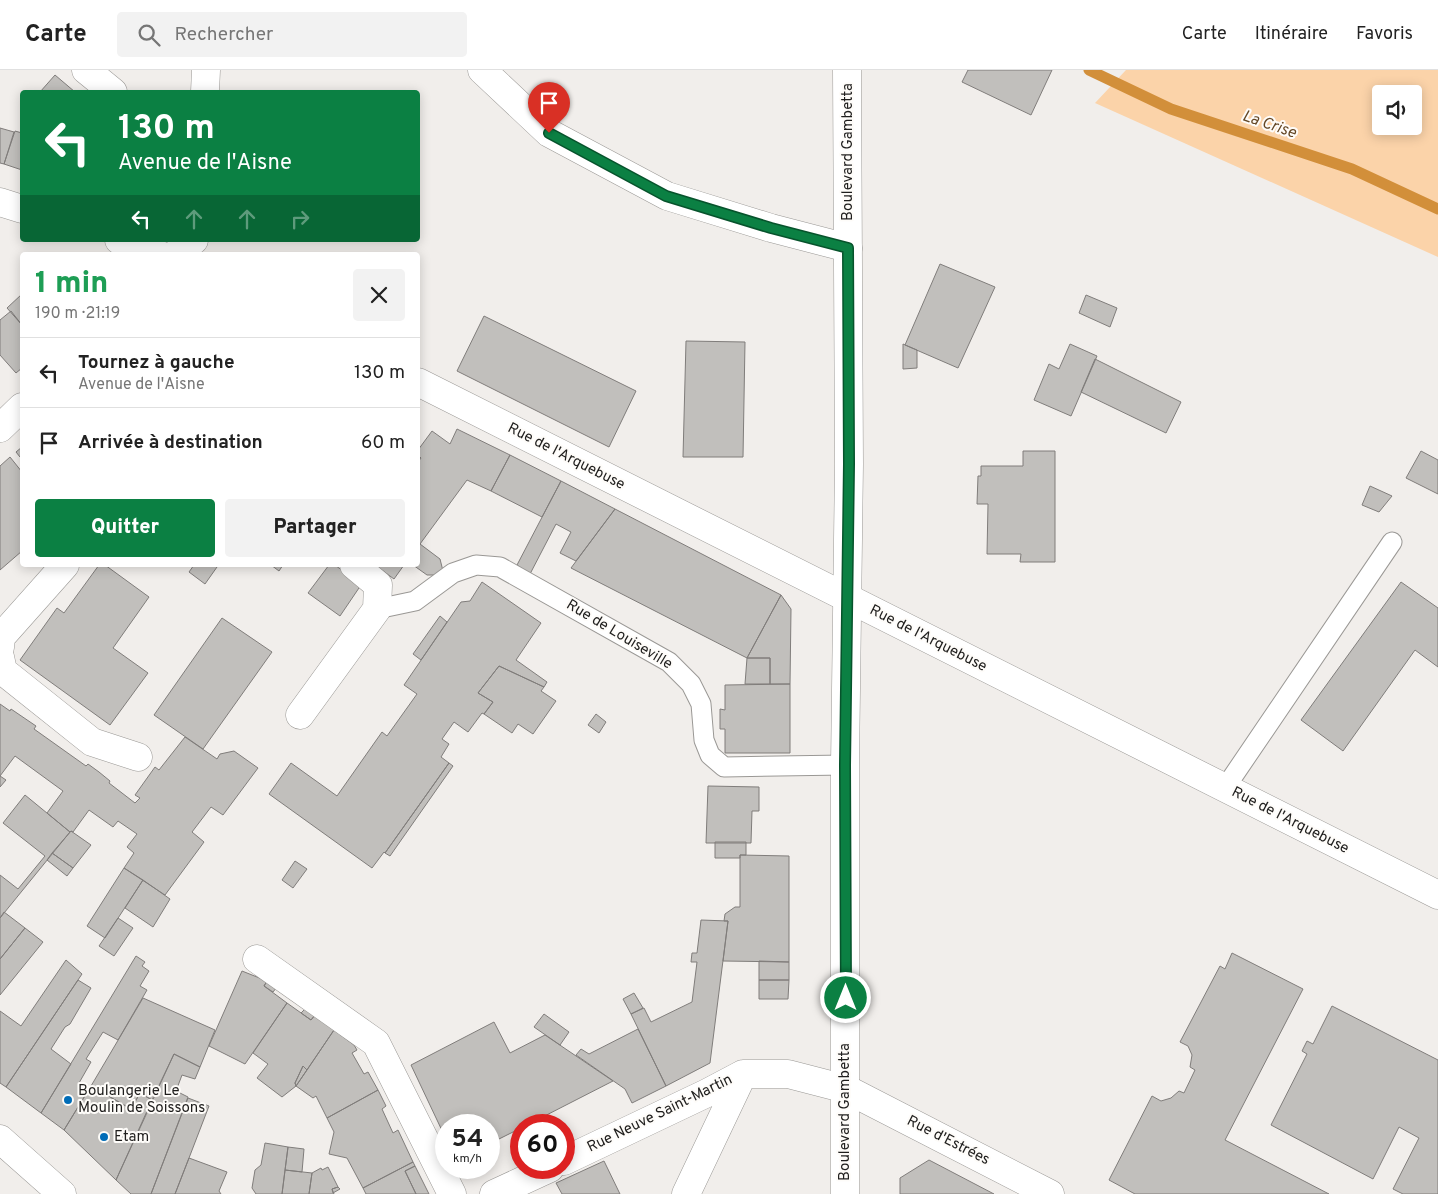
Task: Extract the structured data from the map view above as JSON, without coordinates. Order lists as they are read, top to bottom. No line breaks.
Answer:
{"streets":{"street":["Boulevard Gambetta","Rue de l'Arquebuse","Rue Neuve Saint-Martin","Rue d'Estrées"],"lane":["Rue de Louiseville"]},"crossings":[["Boulevard Gambetta","Rue de l'Arquebuse"],["Boulevard Gambetta","Rue de Louiseville"],["Boulevard Gambetta","Rue Neuve Saint-Martin"],["Boulevard Gambetta","Rue d'Estrées"],["Rue Neuve Saint-Martin","Rue d'Estrées"]],"water":["La Crise"],"places":["Boulangerie Le Moulin de Soissons","Etam"],"page":{"header":"Carte","search":"Rechercher","nav":["Carte","Itinéraire","Favoris"],"turn":["130 m","Avenue de l'Aisne"],"heading":["1 min","190 m · 21:19"],"list":[{"name":"Tournez à gauche","note":"Avenue de l'Aisne","value":"130 m"},{"name":"Arrivée à destination","value":"60 m"}],"buttons":["Quitter","Partager"],"speed":"54 km/h","limit":"60"}}
